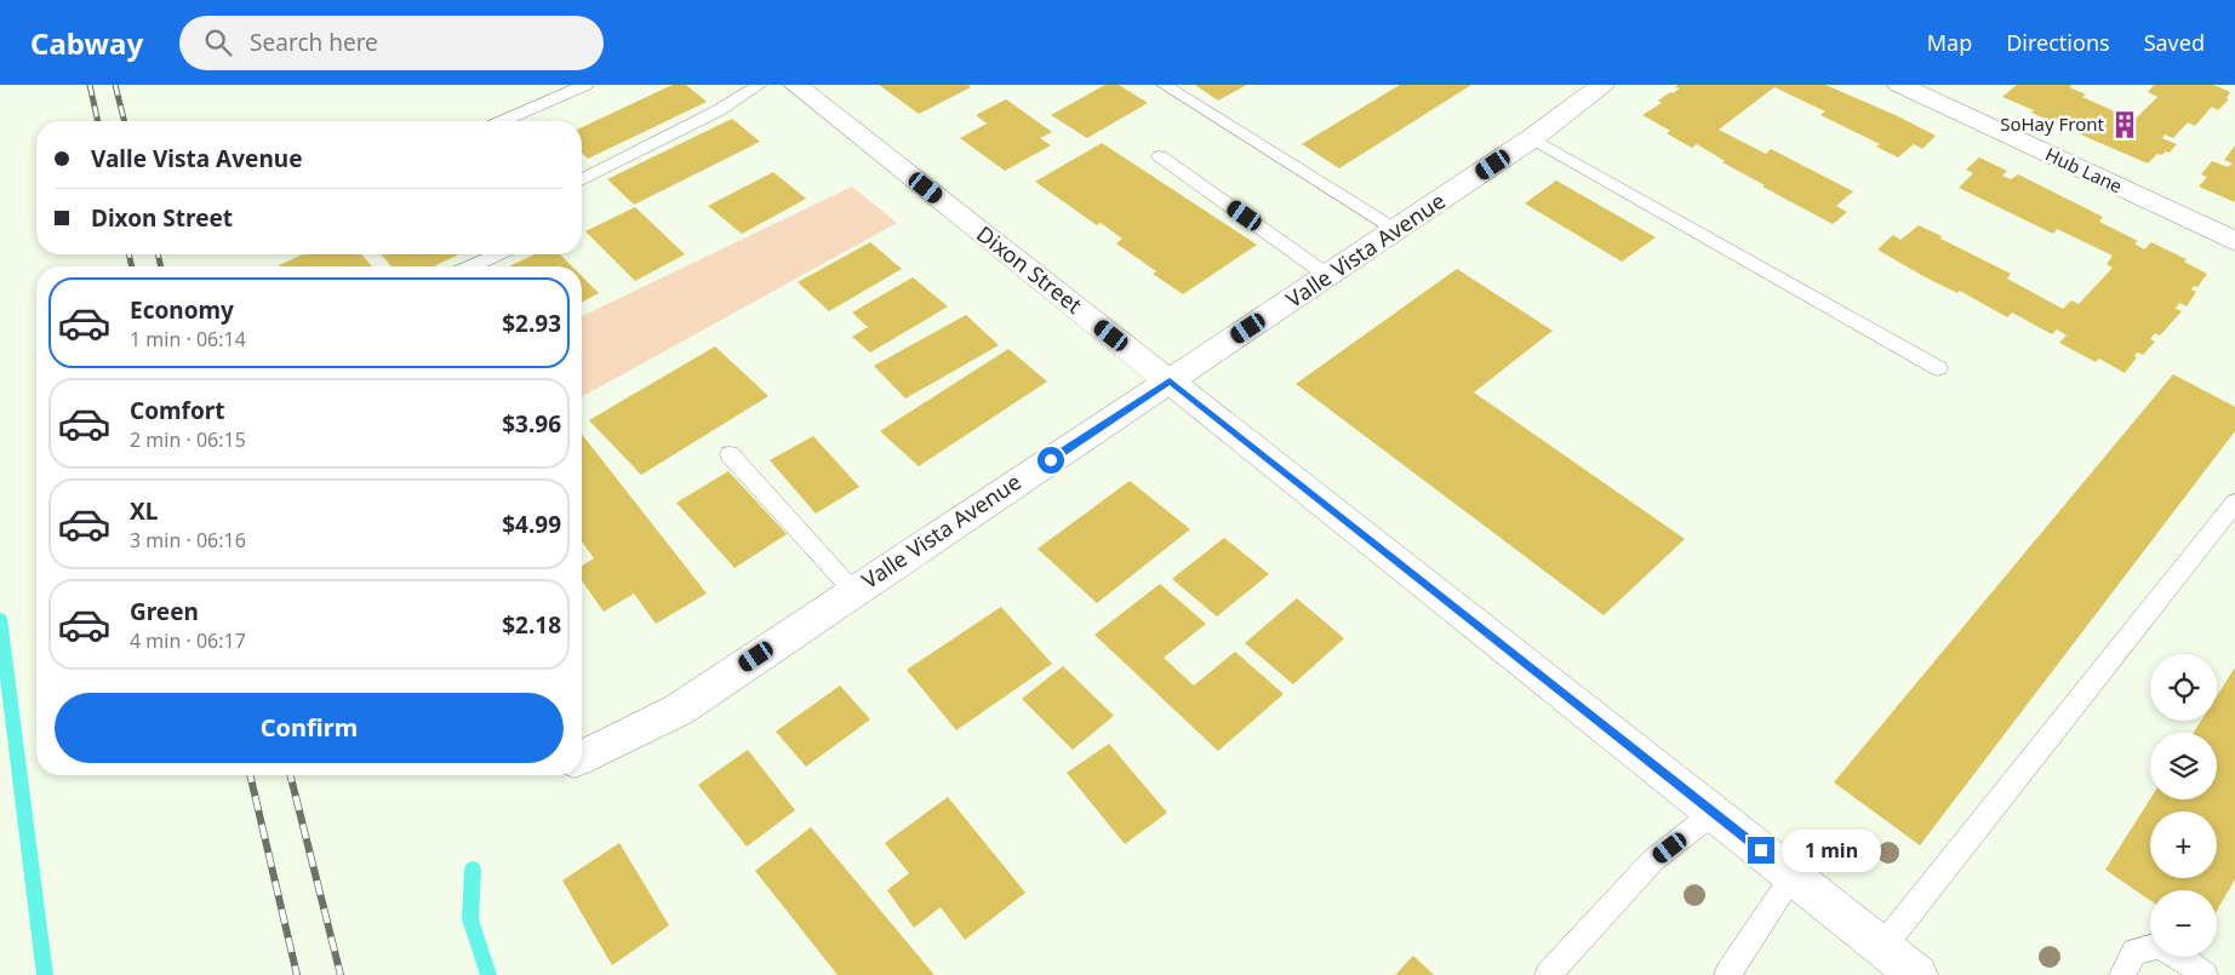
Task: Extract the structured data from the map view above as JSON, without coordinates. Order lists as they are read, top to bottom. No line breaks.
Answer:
{"streets":{"street":["Hub Lane","Valle Vista Avenue","Dixon Street"]},"crossings":[["Valle Vista Avenue","Dixon Street"]],"places":{"building":["SoHay Front"]},"page":{"header":"Cabway","search":"Search here","nav":["Map","Directions","Saved"],"banner":["Valle Vista Avenue","Dixon Street"],"list":[{"name":"Economy","note":"1 min · 06:14","value":"$2.93"},{"name":"Comfort","note":"2 min · 06:15","value":"$3.96"},{"name":"XL","note":"3 min · 06:16","value":"$4.99"},{"name":"Green","note":"4 min · 06:17","value":"$2.18"}],"map_buttons":["+","−"],"buttons":"Confirm","bubble":"1 min"}}
